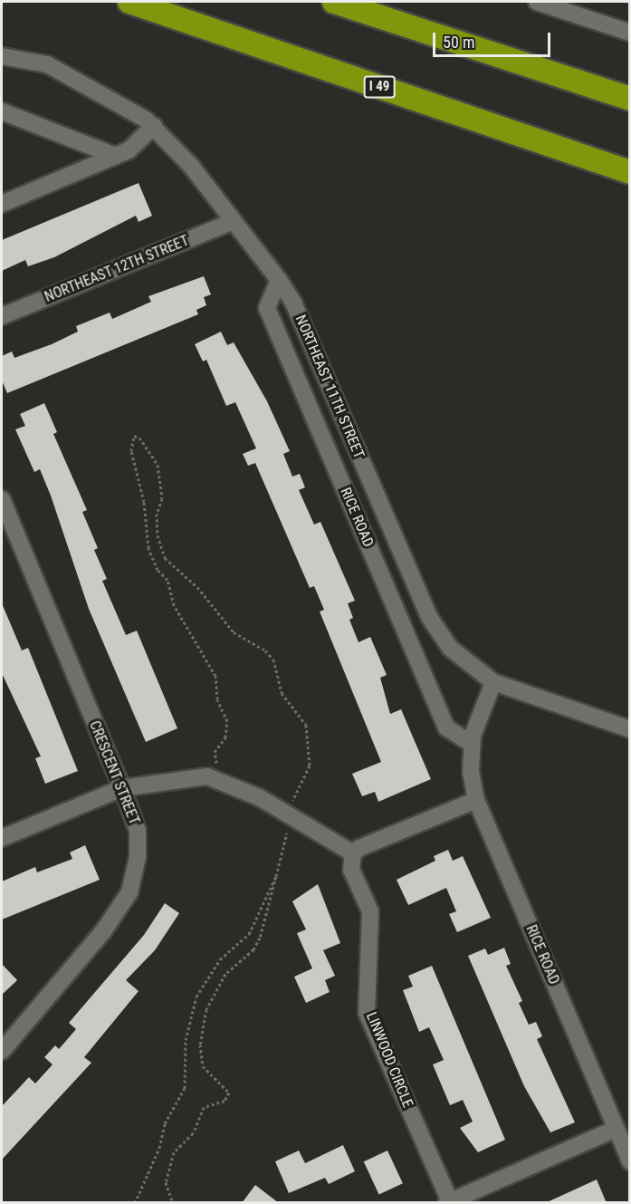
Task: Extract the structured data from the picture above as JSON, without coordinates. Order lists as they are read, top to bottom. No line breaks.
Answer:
{"streets":{"highway":["I 49"],"street":["NORTHEAST 12TH STREET","NORTHEAST 11TH STREET","RICE ROAD","CRESCENT STREET","LINWOOD CIRCLE"]},"crossings":[["NORTHEAST 12TH STREET","NORTHEAST 11TH STREET"],["NORTHEAST 11TH STREET","RICE ROAD"]],"scale_bar":"50 m"}
